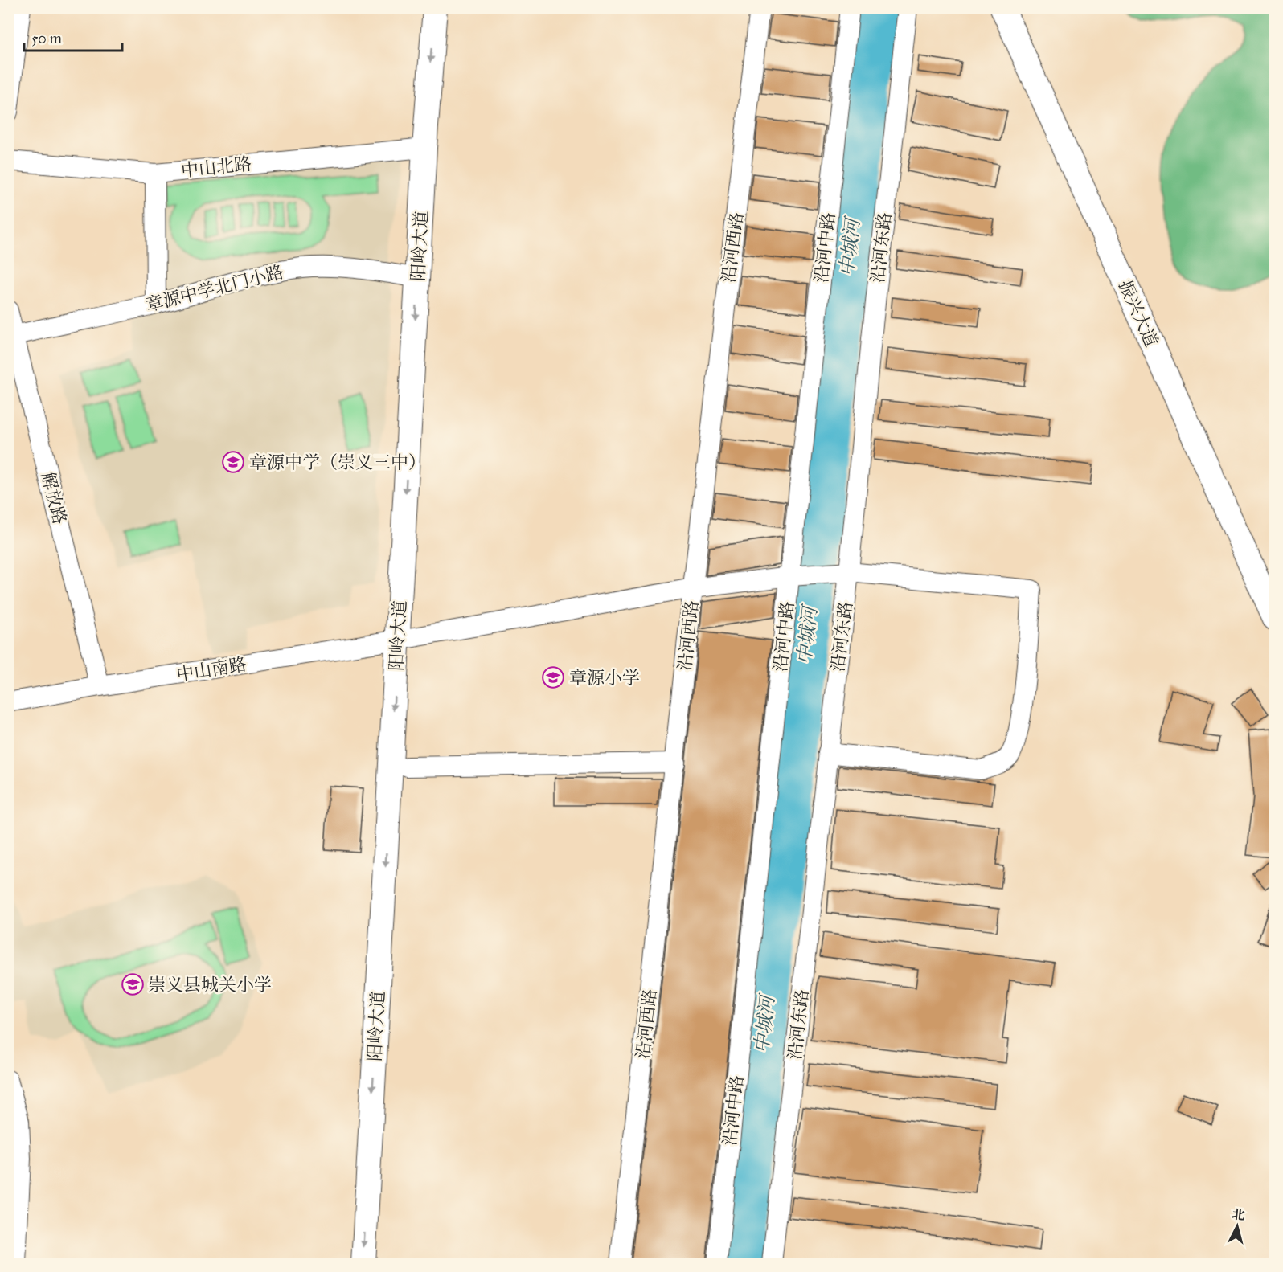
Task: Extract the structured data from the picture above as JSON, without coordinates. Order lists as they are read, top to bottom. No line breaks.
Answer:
{"streets":{"main road":["阳岭大道","振兴大道"],"street":["中山北路","沿河西路","沿河中路","沿河东路","章源中学北门小路","解放路","中山南路"]},"crossings":[["中山北路","阳岭大道"],["阳岭大道","章源中学北门小路"],["阳岭大道","中山南路"],["沿河西路","中山南路"],["沿河中路","中山南路"],["沿河东路","中山南路"],["章源中学北门小路","解放路"],["解放路","中山南路"]],"water":["中城河"],"places":{"school or university":["章源中学（崇义三中）","章源小学","崇义县城关小学"]},"scale_bar":"50 m","north":"top"}
